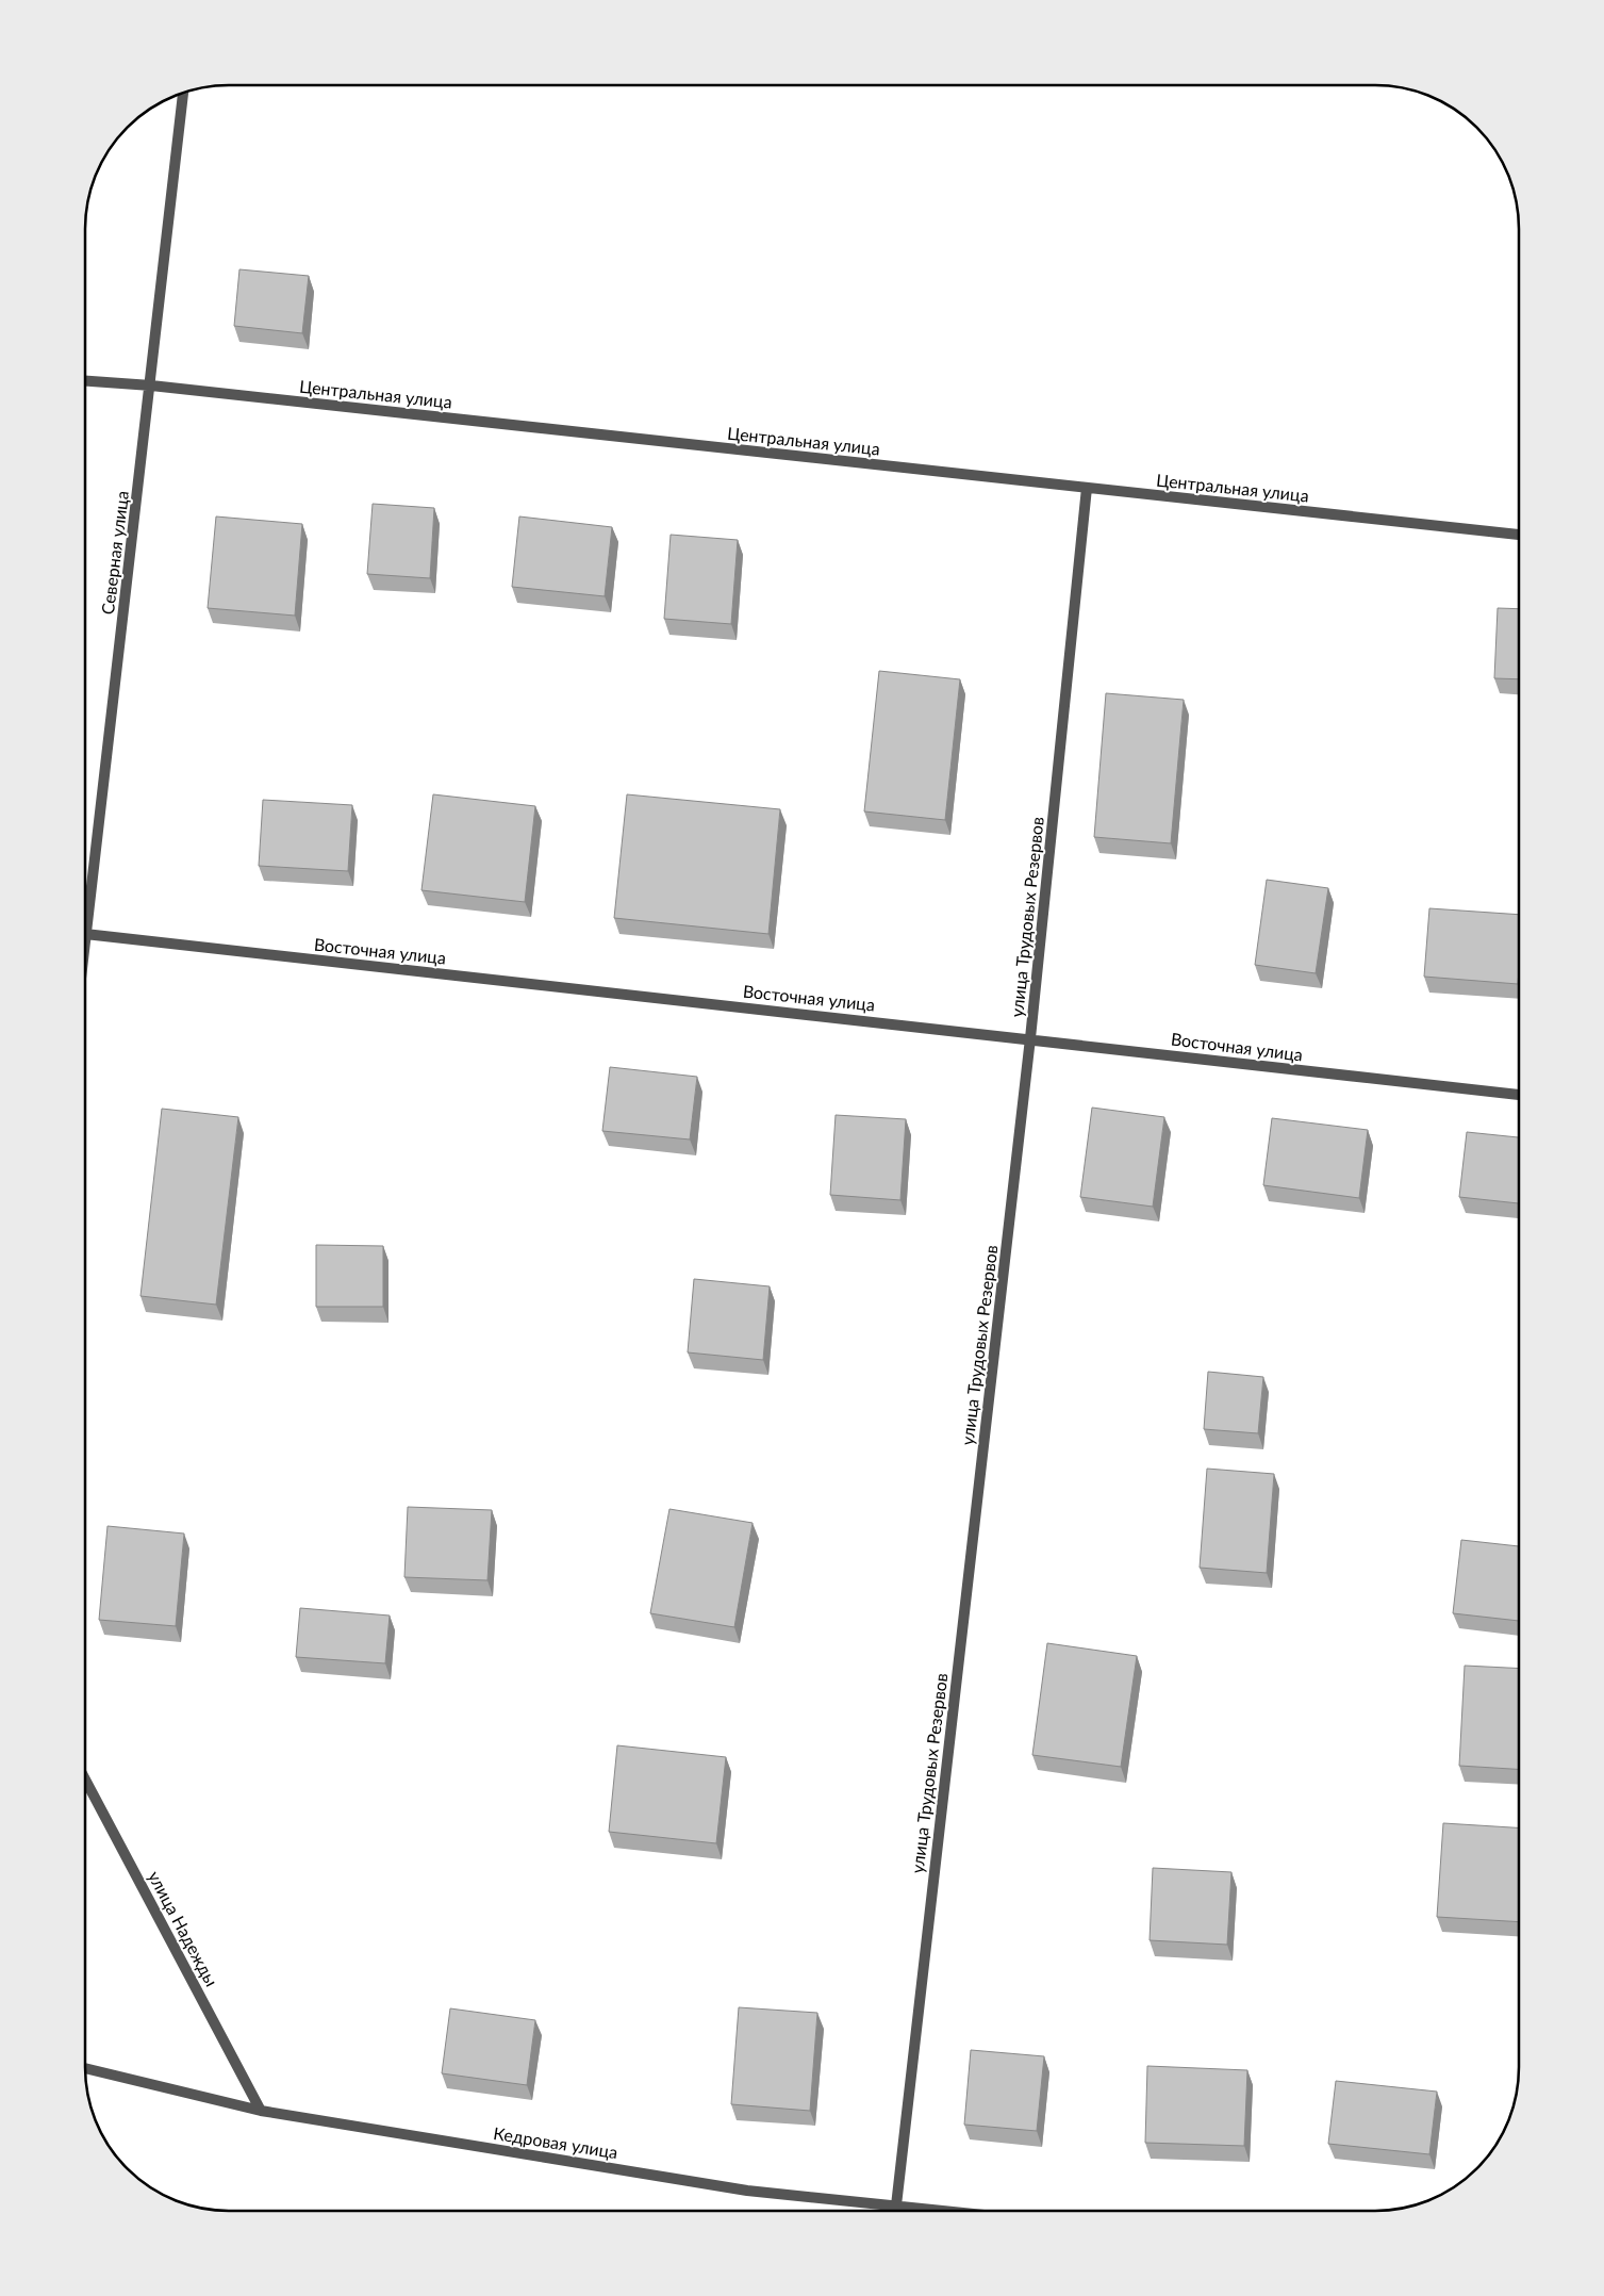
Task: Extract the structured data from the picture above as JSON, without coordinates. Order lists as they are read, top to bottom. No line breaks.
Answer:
{"streets":{"street":["Центральная улица","Северная улица","улица Трудовых Резервов","Восточная улица","улица Надежды","Кедровая улица"]},"crossings":[["Центральная улица","Северная улица"],["Центральная улица","улица Трудовых Резервов"],["Северная улица","Восточная улица"],["улица Трудовых Резервов","Восточная улица"],["улица Трудовых Резервов","Кедровая улица"],["улица Надежды","Кедровая улица"]]}
